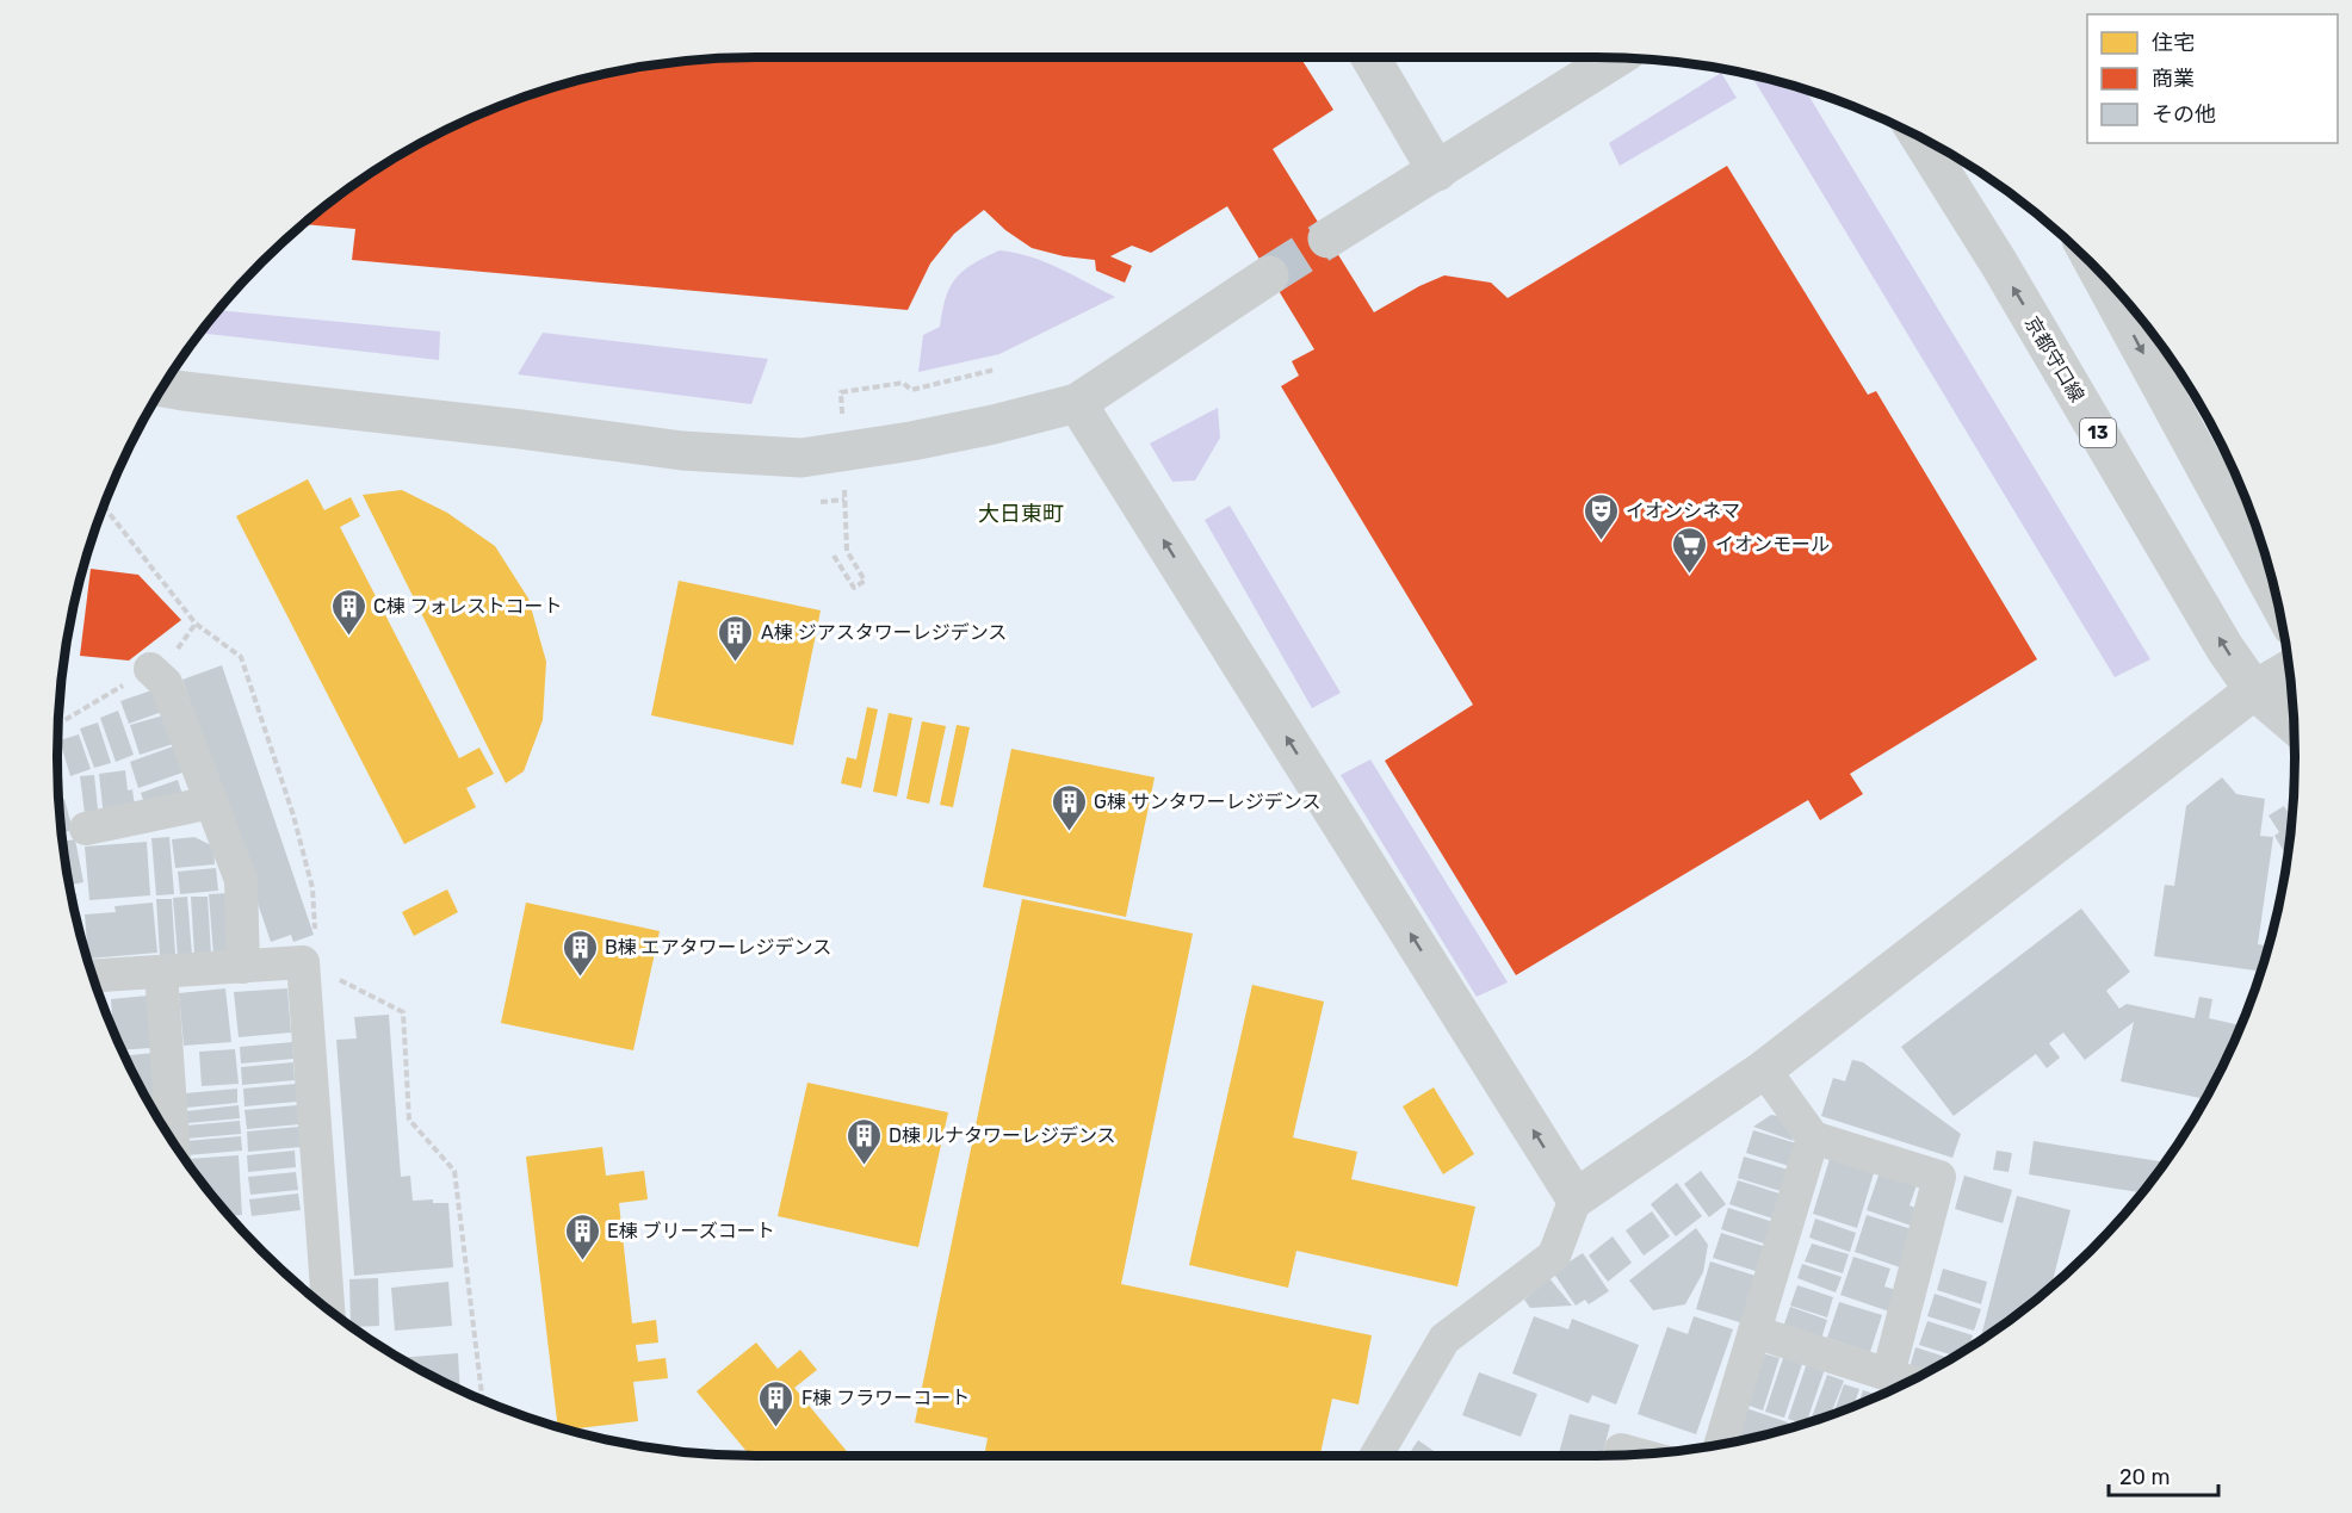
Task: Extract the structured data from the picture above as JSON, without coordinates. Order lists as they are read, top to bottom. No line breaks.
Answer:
{"streets":{"street":["京都守口線","13"]},"districts":["大日東町"],"places":{"theatre":["イオンシネマ"],"supermarket":["イオンモール"],"building":["C棟 フォレストコート","A棟 ジアスタワーレジデンス","G棟 サンタワーレジデンス","B棟 エアタワーレジデンス","D棟 ルナタワーレジデンス","E棟 ブリーズコート","F棟 フラワーコート"]},"legend":["住宅","商業","その他"],"scale_bar":"20 m"}
